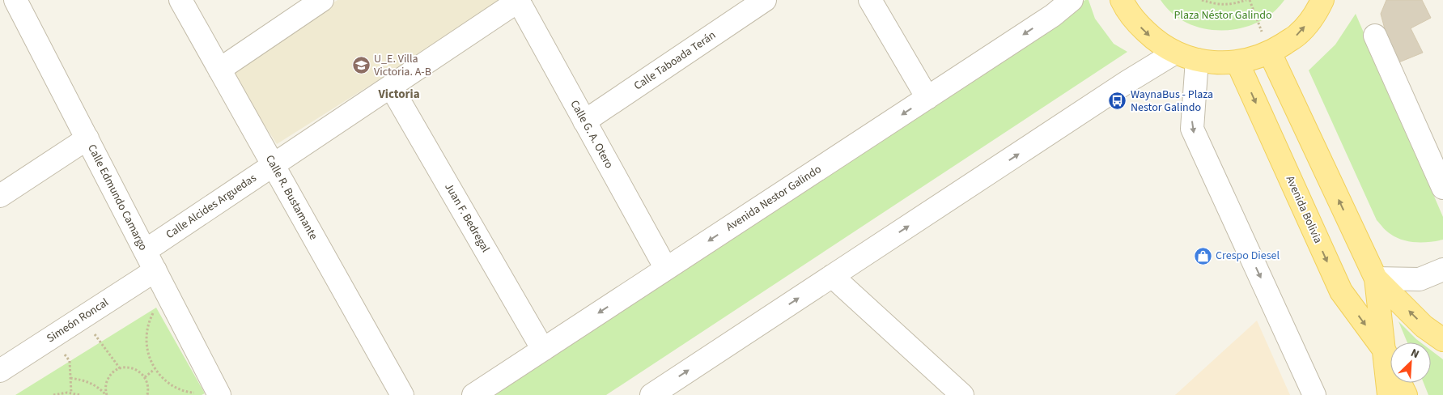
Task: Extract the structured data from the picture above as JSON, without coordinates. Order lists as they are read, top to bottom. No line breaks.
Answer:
{"streets":{"main road":["Avenida Bolivia"],"street":["Calle Taboada Terán","Calle G. A. Otero","Calle Edmundo Camargo","Calle R. Bustamante","Avenida Nestor Galindo","Calle Alcides Arguedas","Juan F. Bedregal","Simeón Roncal"]},"crossings":[["Calle Taboada Terán","Calle G. A. Otero"],["Calle G. A. Otero","Avenida Nestor Galindo"],["Calle G. A. Otero","Calle Alcides Arguedas"],["Calle Edmundo Camargo","Calle Alcides Arguedas"],["Calle Edmundo Camargo","Simeón Roncal"],["Calle R. Bustamante","Calle Alcides Arguedas"],["Avenida Nestor Galindo","Juan F. Bedregal"],["Calle Alcides Arguedas","Juan F. Bedregal"]],"districts":["Victoria"],"parks":["Plaza Néstor Galindo"],"places":{"school or university":["U_E. Villa Victoria. A-B"],"bus stop":["WaynaBus - Plaza Nestor Galindo"],"shop":["Crespo Diesel"]},"north":"top right"}
